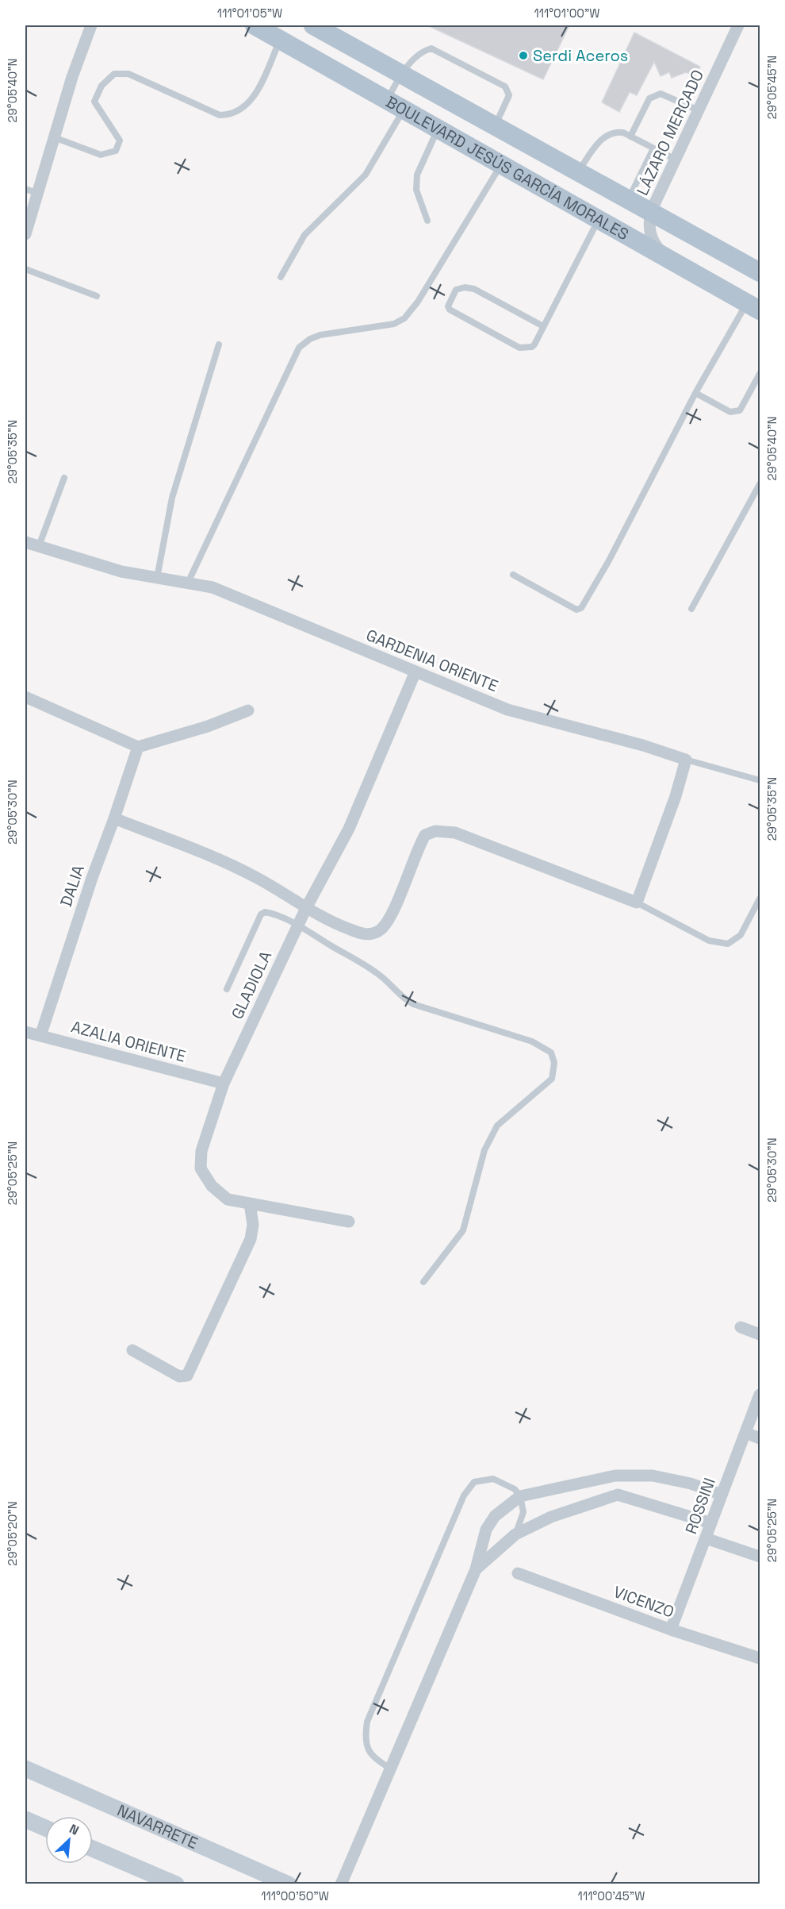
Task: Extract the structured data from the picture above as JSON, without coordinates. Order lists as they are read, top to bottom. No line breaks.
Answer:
{"streets":{"main road":["BOULEVARD JESÚS GARCÍA MORALES","NAVARRETE"],"street":["LÁZARO MERCADO","GARDENIA ORIENTE","DALIA","GLADIOLA","AZALIA ORIENTE","ROSSINI","VICENZO"]},"crossings":[["LÁZARO MERCADO","BOULEVARD JESÚS GARCÍA MORALES"],["GARDENIA ORIENTE","GLADIOLA"],["DALIA","AZALIA ORIENTE"],["GLADIOLA","AZALIA ORIENTE"],["ROSSINI","VICENZO"]],"places":["Serdi Aceros"],"north":"top right","coordinates":["111°01'05\"W","111°01'00\"W","29°05'45\"N","29°05'40\"N","29°05'35\"N","29°05'30\"N","29°05'25\"N","29°05'20\"N","111°00'50\"W","111°00'45\"W"]}
